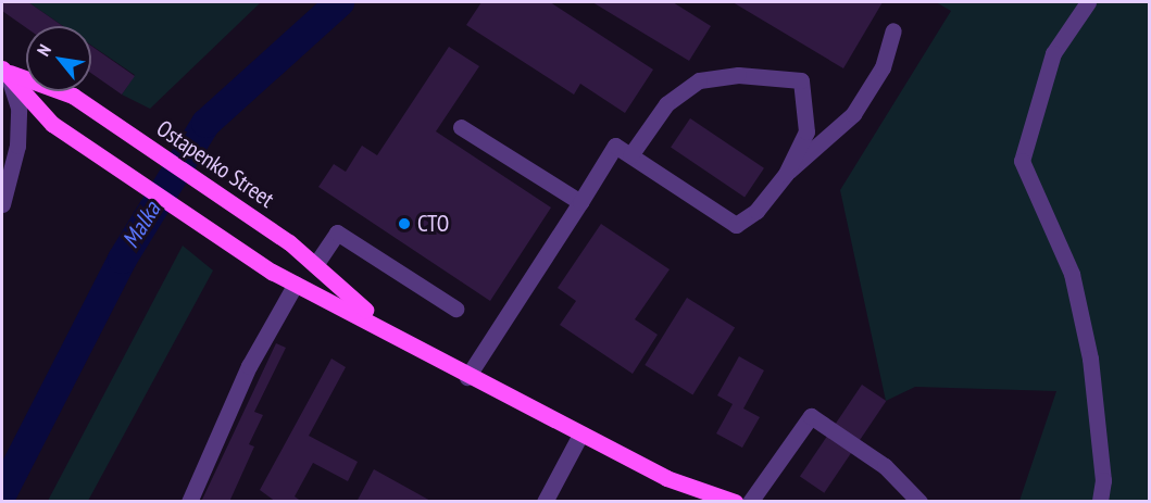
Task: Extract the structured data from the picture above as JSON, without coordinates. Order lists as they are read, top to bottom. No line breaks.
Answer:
{"streets":{"main road":["Ostapenko Street"]},"water":["Malka"],"places":["СТО"],"north":"top left"}
